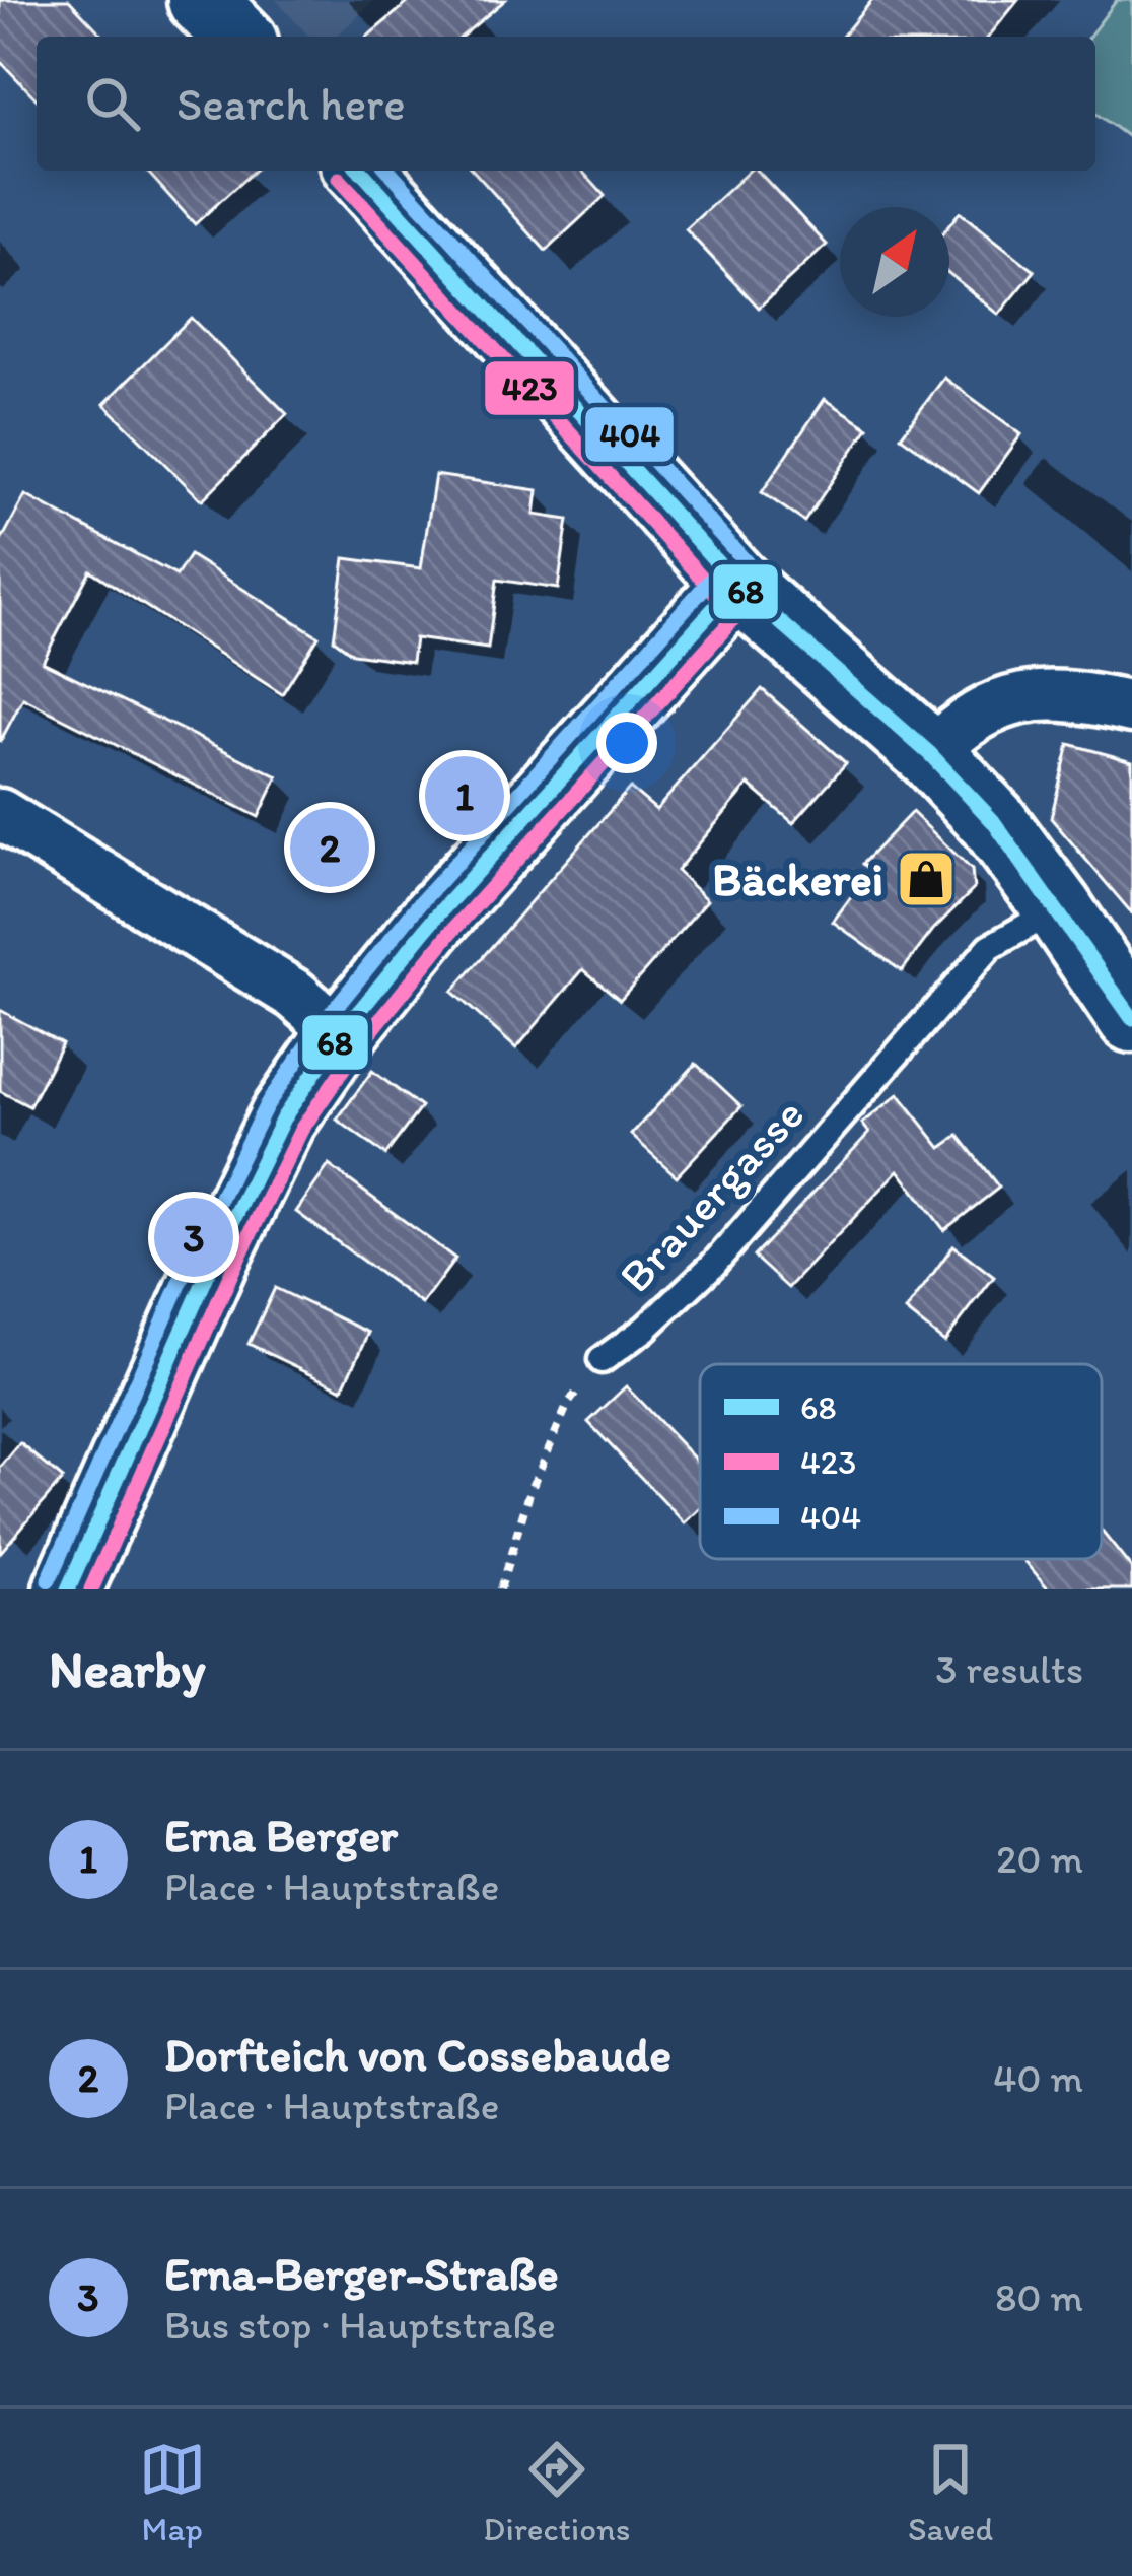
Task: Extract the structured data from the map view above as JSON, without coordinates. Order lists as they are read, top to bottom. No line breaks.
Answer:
{"streets":{"lane":["Brauergasse"]},"places":{"shop":["Bäckerei"]},"lines":["transit line 68","transit line 404","transit line 423"],"legend":["68","423","404"],"north":"top right","page":{"search":"Search here","pins":["1","2","3"],"heading":["Nearby","3 results"],"list":[{"mark":"1","name":"Erna Berger","note":"Place · Hauptstraße","value":"20 m"},{"mark":"2","name":"Dorfteich von Cossebaude","note":"Place · Hauptstraße","value":"40 m"},{"mark":"3","name":"Erna-Berger-Straße","note":"Bus stop · Hauptstraße","value":"80 m"}],"nav":["Map","Directions","Saved"]}}
